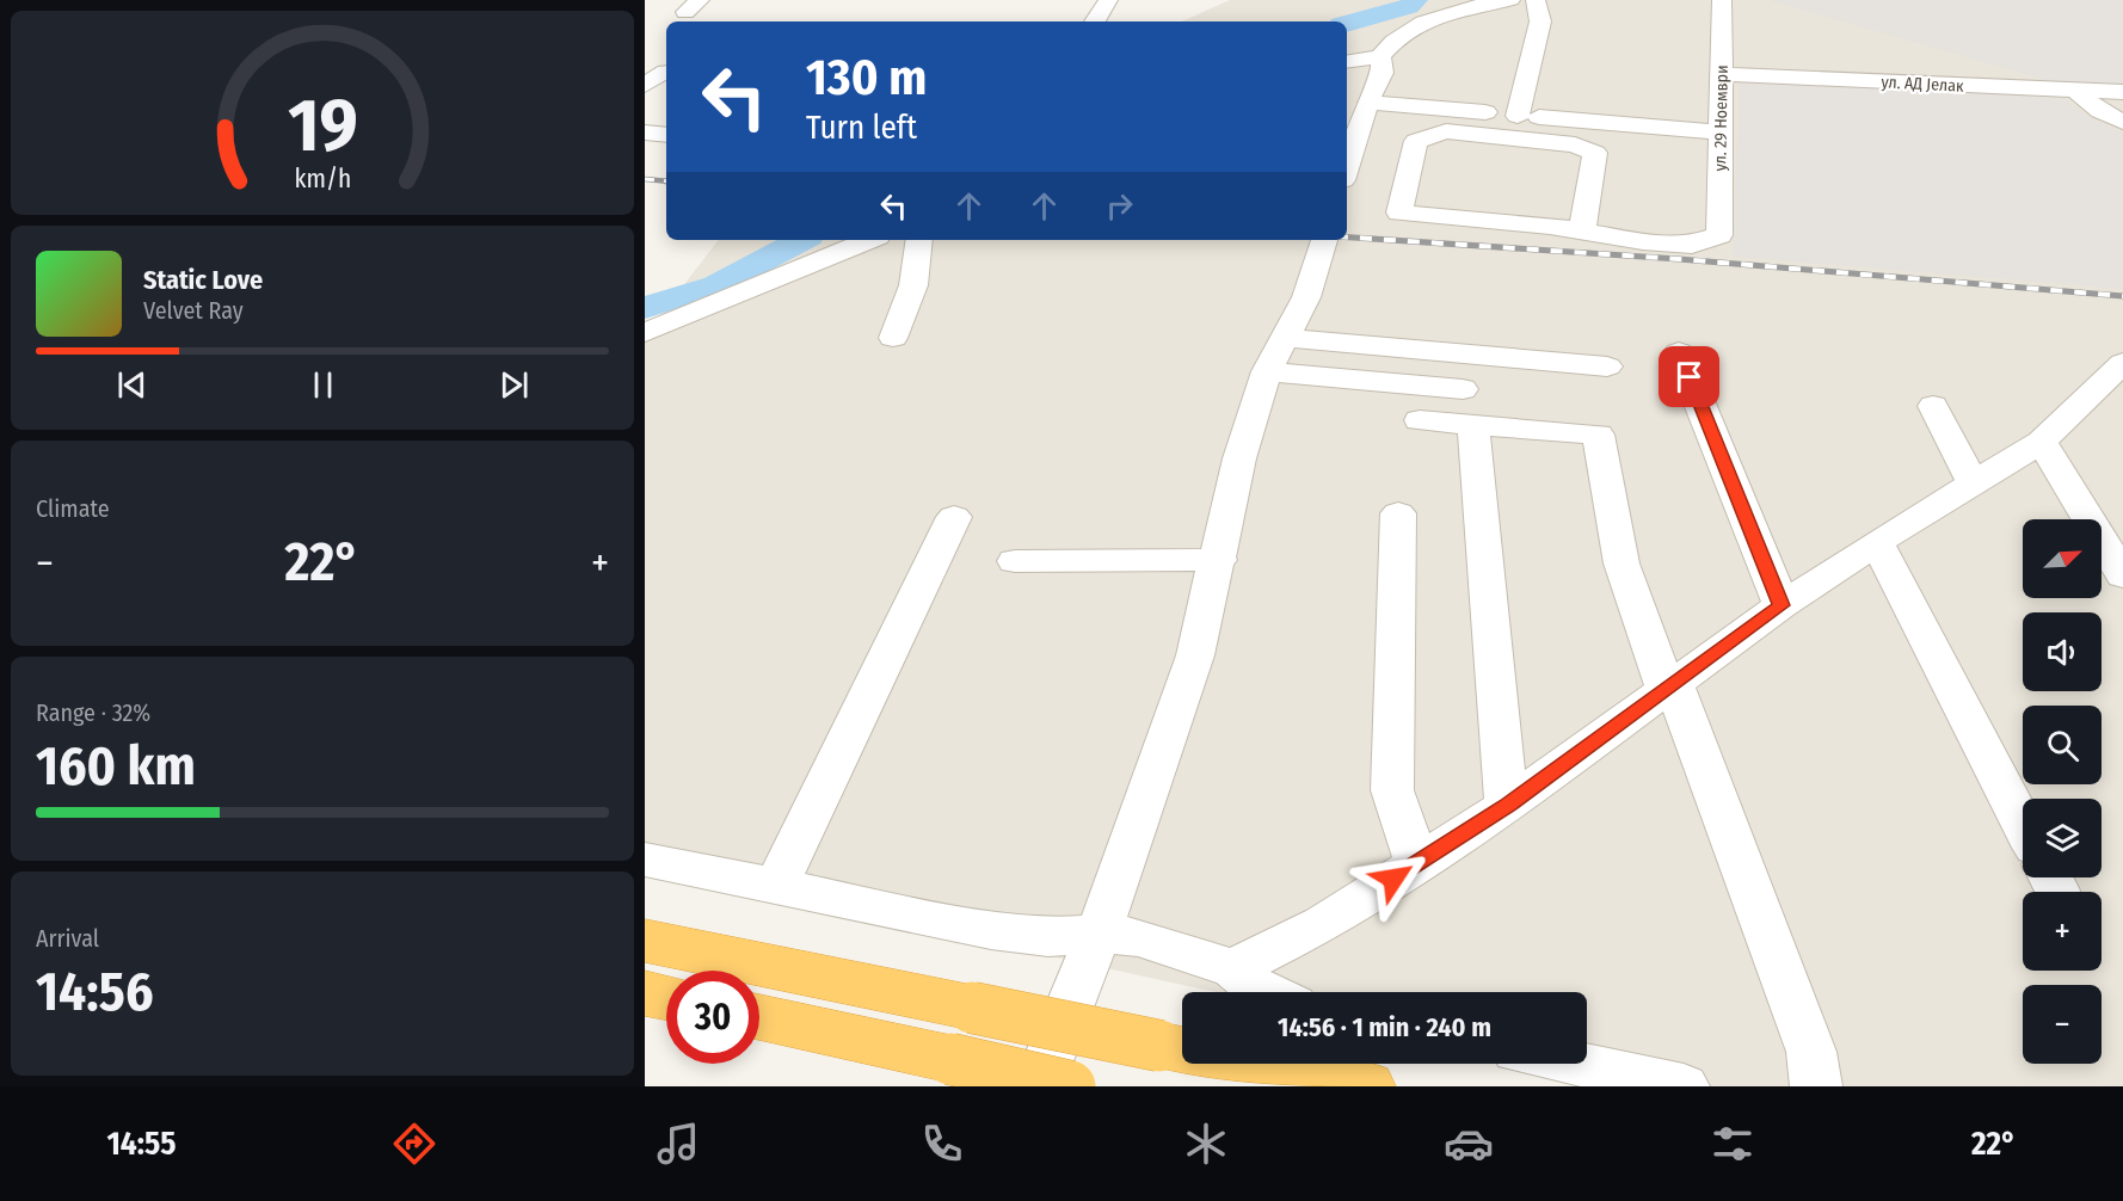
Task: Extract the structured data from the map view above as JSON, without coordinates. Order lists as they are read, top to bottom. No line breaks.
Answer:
{"streets":{"street":["ул. АД Јелак","ул. 29 Ноември"]},"crossings":[["ул. АД Јелак","ул. 29 Ноември"]],"north":"top right","page":{"turn":["130 m","Turn left"],"song":["Static Love","Velvet Ray"],"tile":["Climate",["Range · 32%","160 km"],["Arrival","14:56"]],"map_buttons":["+","−"],"heat":["−","22°","+"],"limit":"30","trip":"14:56 · 1 min · 240 m","tabs":["14:55","22°"],"gauge":["19","km/h"]}}
